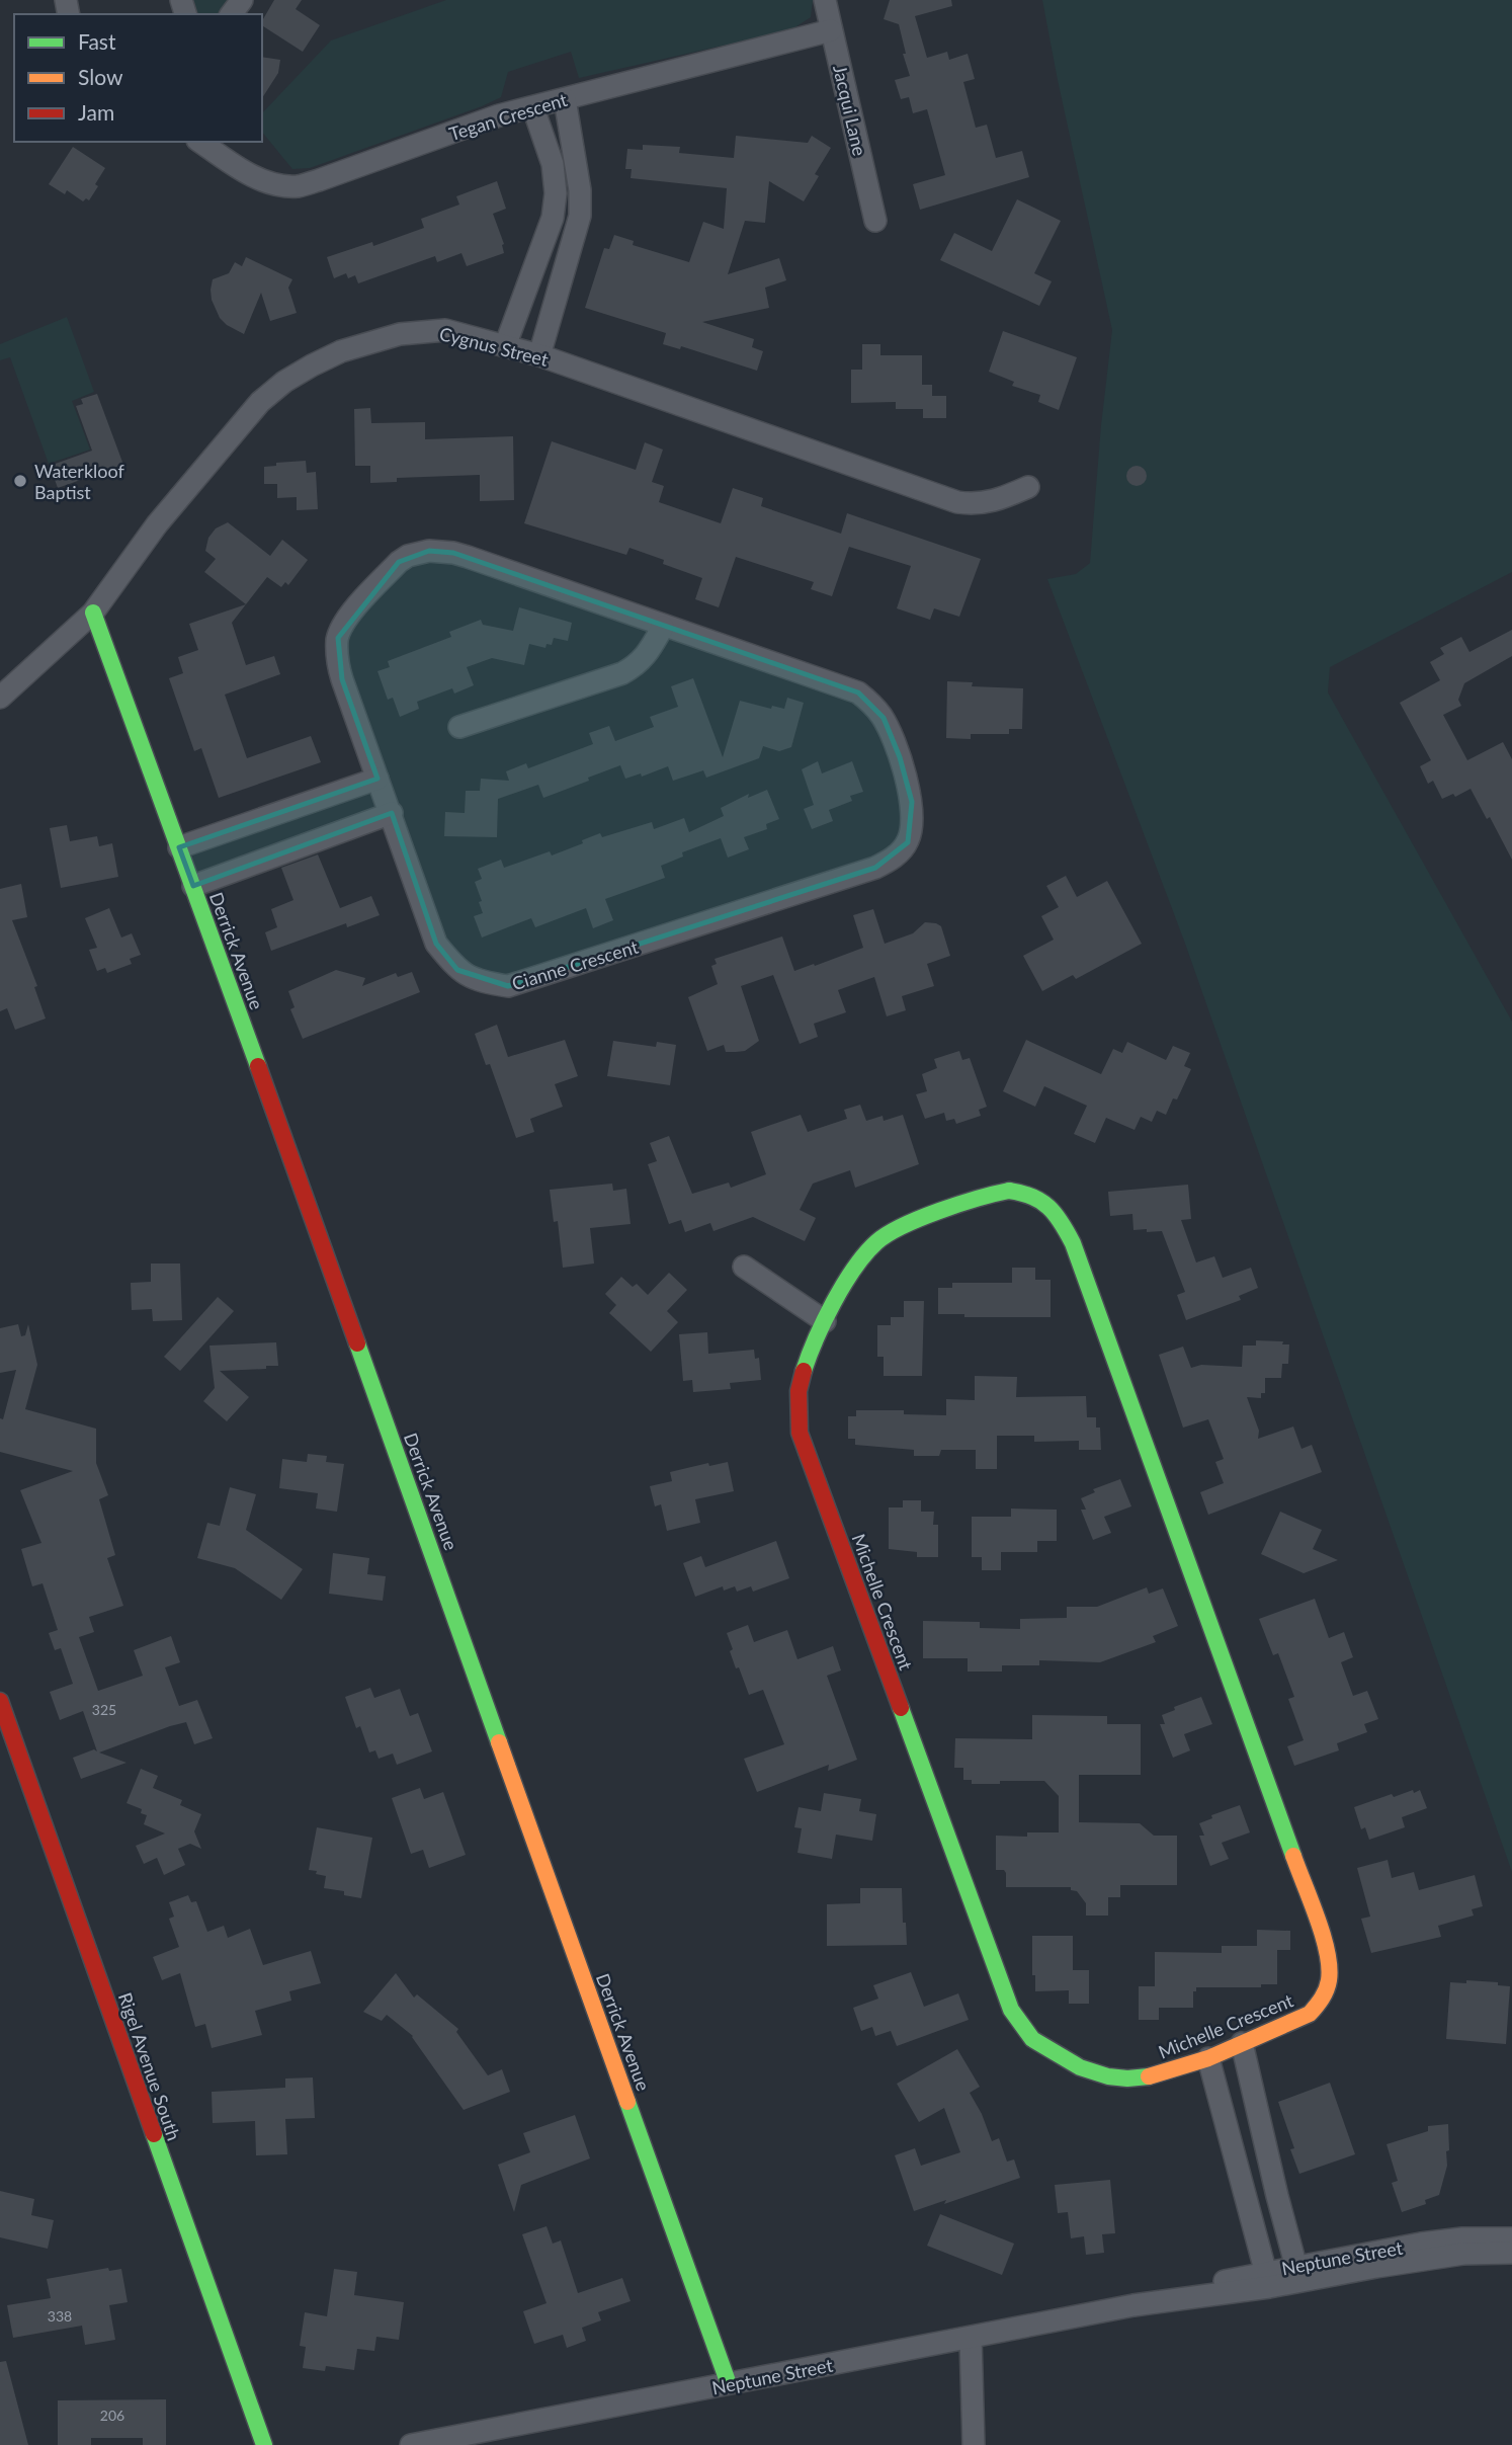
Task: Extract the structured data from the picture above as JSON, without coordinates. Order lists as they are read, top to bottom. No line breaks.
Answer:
{"streets":{"street":["Jacqui Lane","Tegan Crescent","Cygnus Street","Derrick Avenue","Cianne Crescent","Michelle Crescent","Rigel Avenue South","Neptune Street"]},"crossings":[["Jacqui Lane","Tegan Crescent"],["Cygnus Street","Derrick Avenue"],["Derrick Avenue","Neptune Street"]],"places":["Waterkloof Baptist"],"house_numbers":["325","338","206"],"legend":["Fast","Slow","Jam"]}
